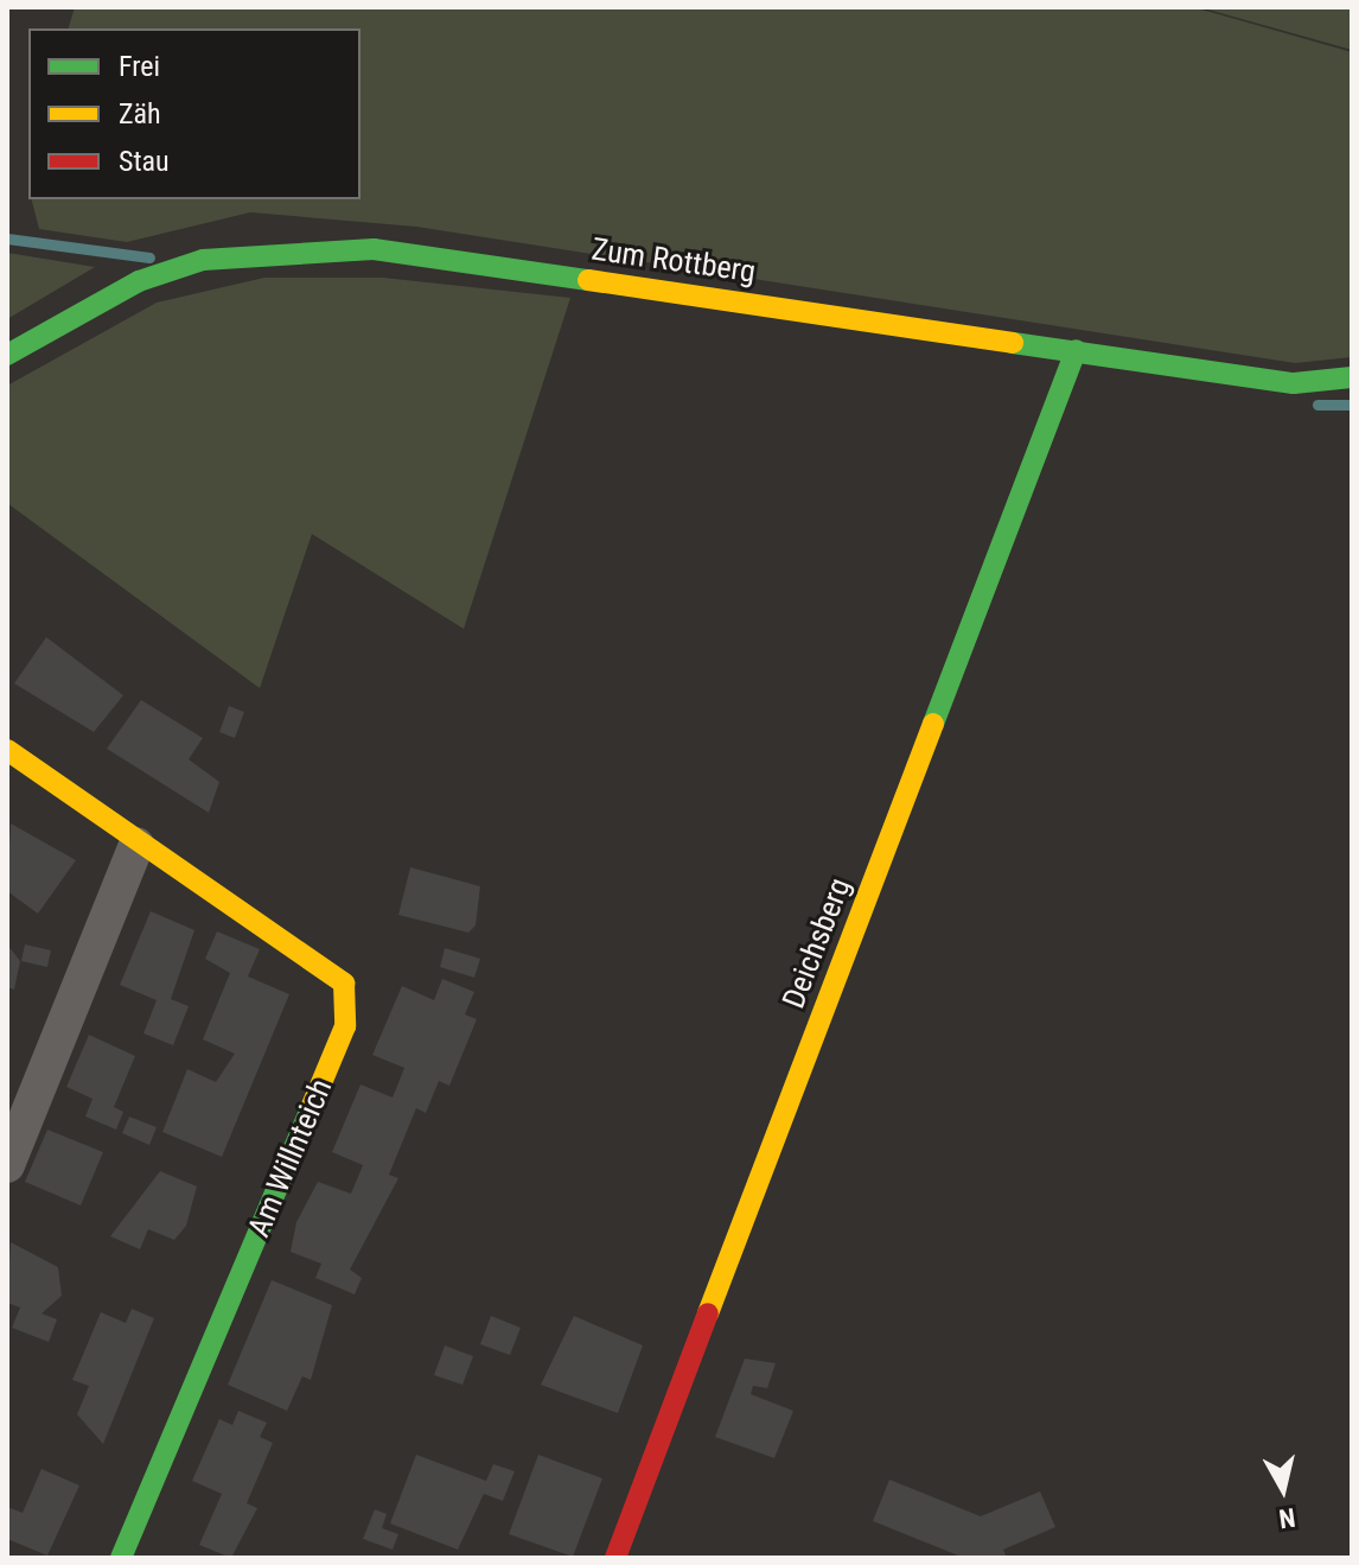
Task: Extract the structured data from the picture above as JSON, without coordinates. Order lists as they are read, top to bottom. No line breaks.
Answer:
{"streets":{"street":["Zum Rottberg","Deichsberg","Am Willnteich"]},"crossings":[["Zum Rottberg","Deichsberg"]],"legend":["Frei","Zäh","Stau"],"north":"bottom"}
